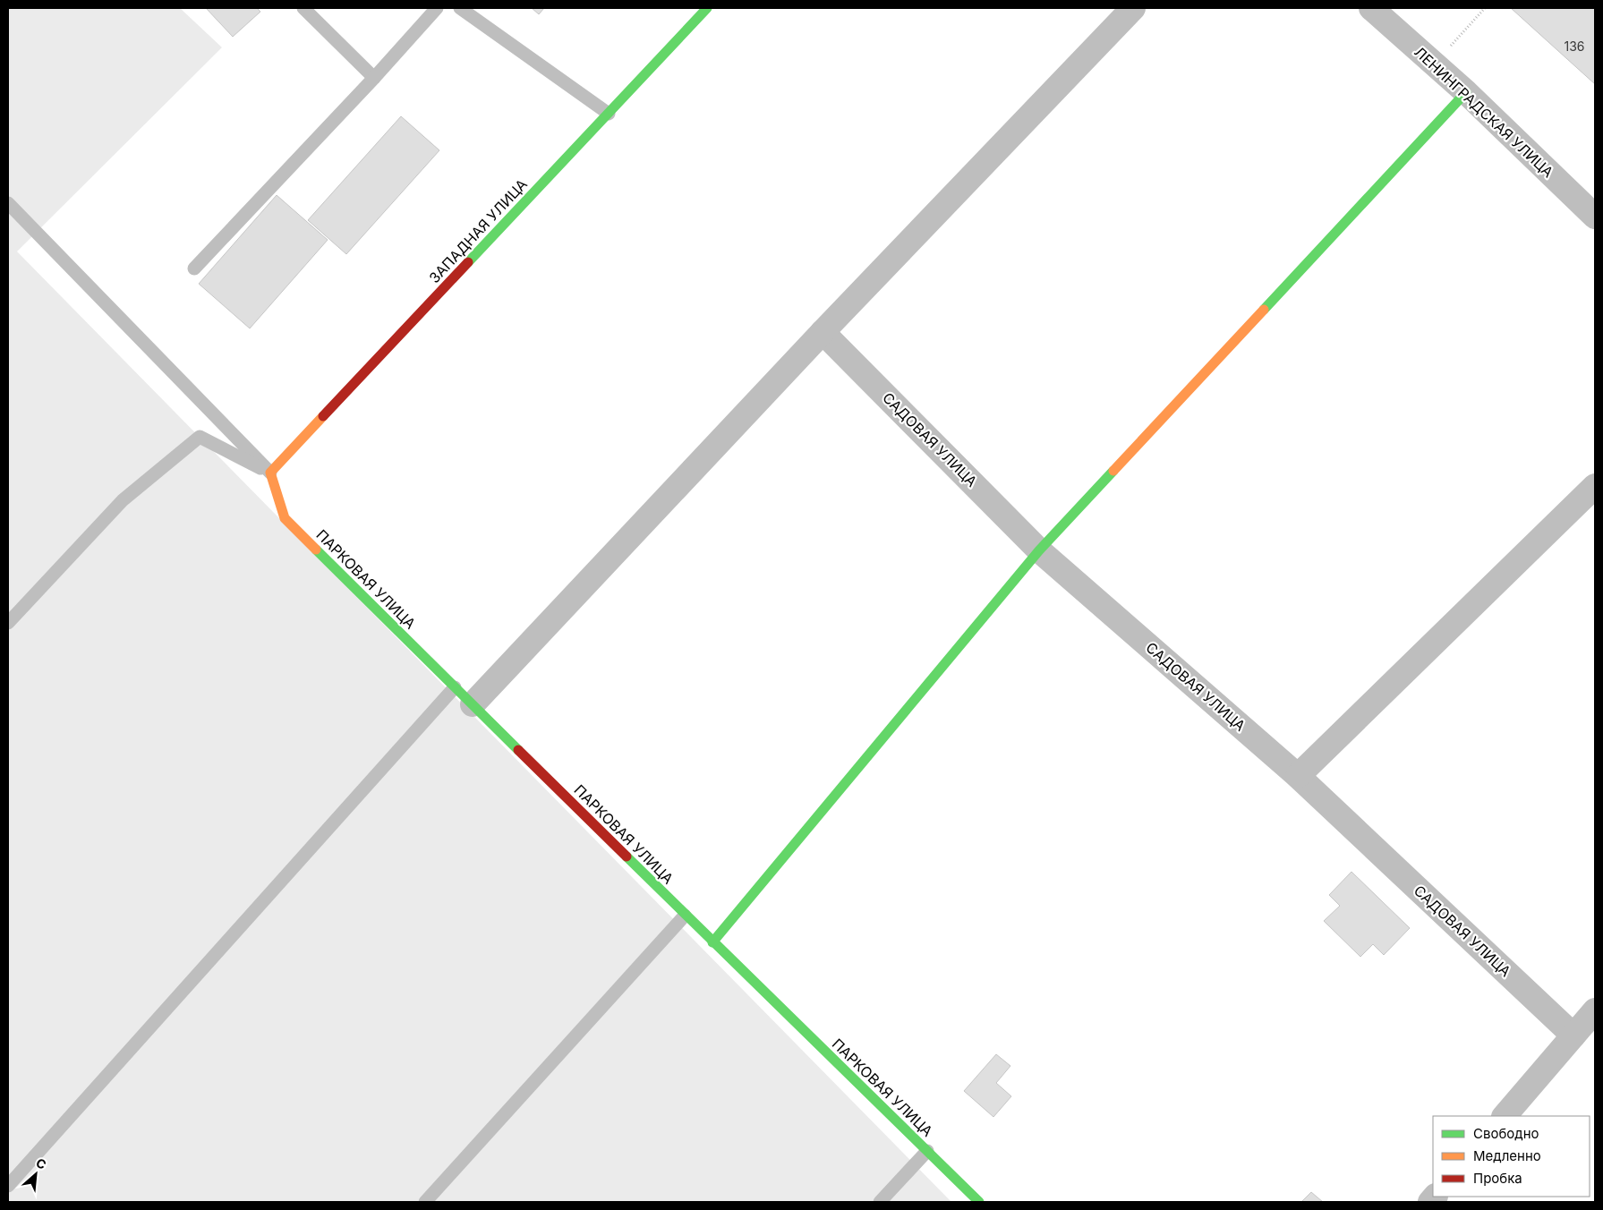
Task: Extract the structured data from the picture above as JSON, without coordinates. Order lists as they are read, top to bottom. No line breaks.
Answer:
{"streets":{"street":["ЛЕНИНГРАДСКАЯ УЛИЦА","ЗАПАДНАЯ УЛИЦА","САДОВАЯ УЛИЦА","ПАРКОВАЯ УЛИЦА"]},"crossings":[["ЗАПАДНАЯ УЛИЦА","ПАРКОВАЯ УЛИЦА"]],"house_numbers":["136"],"legend":["Свободно","Медленно","Пробка"],"north":"top right"}
